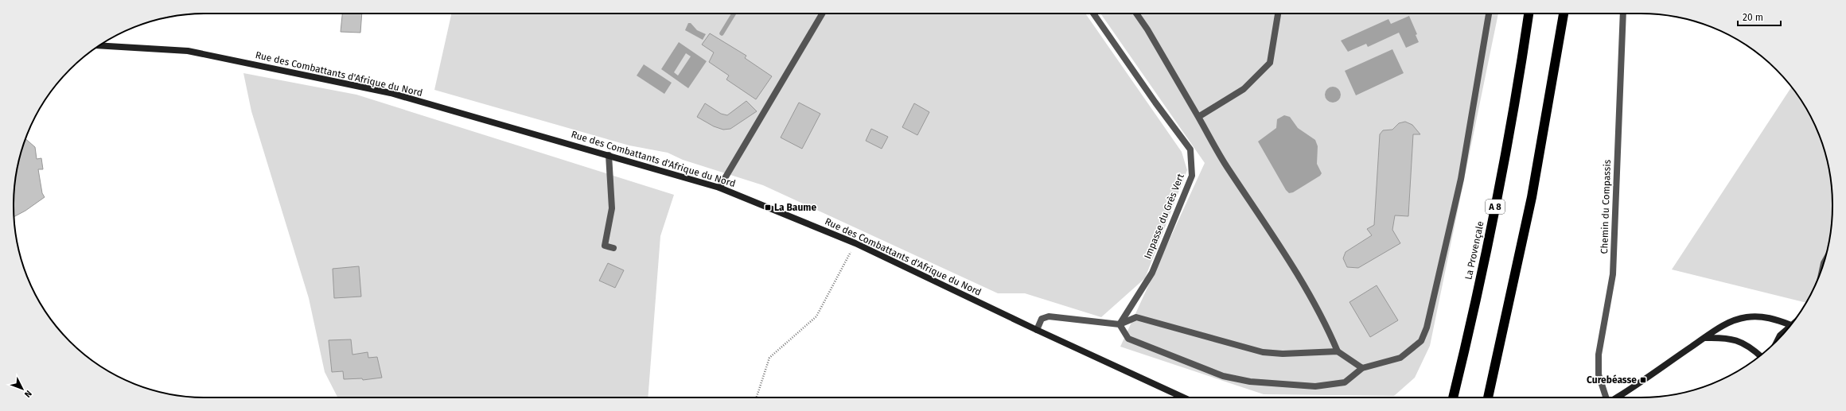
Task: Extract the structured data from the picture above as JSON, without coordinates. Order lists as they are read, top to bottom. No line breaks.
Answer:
{"streets":{"highway":["A 8","La Provençale"],"main road":["Rue des Combattants d'Afrique du Nord"],"street":["Chemin du Compassis","Impasse du Grès Vert"]},"places":{"transit":["La Baume","Curebéasse"]},"scale_bar":"20 m","north":"bottom right"}
